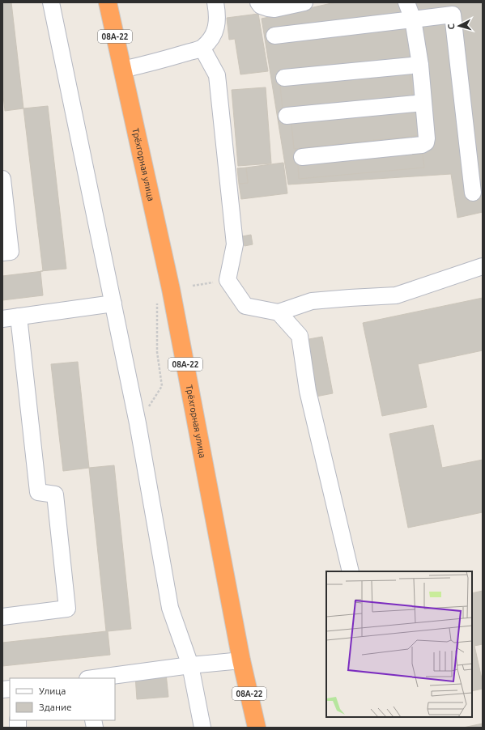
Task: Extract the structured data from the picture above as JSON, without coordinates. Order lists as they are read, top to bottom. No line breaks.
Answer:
{"streets":{"highway":["08А-22","Трёхгорная улица"]},"legend":["Улица","Здание"],"north":"left"}
